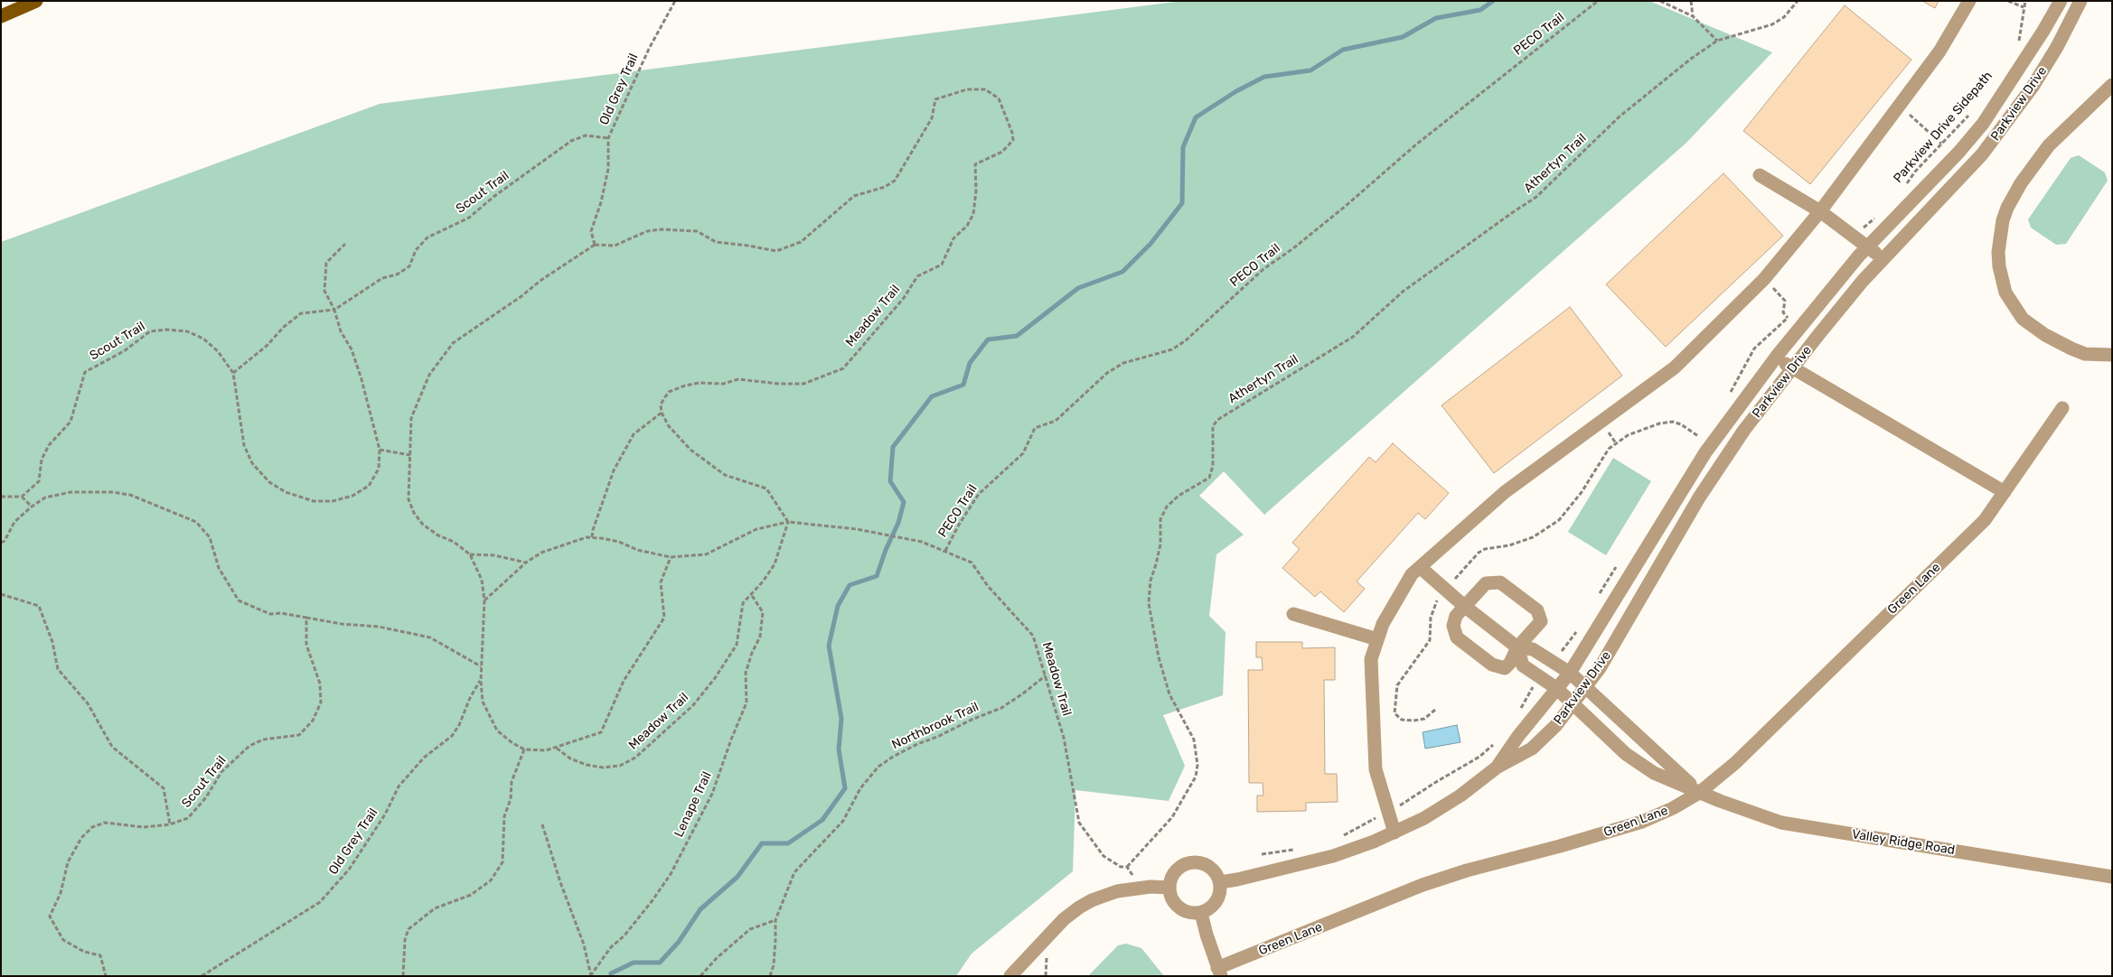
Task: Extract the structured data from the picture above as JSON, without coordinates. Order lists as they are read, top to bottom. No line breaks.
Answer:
{"streets":{"street":["Parkview Drive","Green Lane","Valley Ridge Road"],"path":["PECO Trail","Old Grey Trail","Parkview Drive Sidepath","Athertyn Trail","Scout Trail","Meadow Trail","Northbrook Trail","Lenape Trail"]},"crossings":[["PECO Trail","Meadow Trail"],["Old Grey Trail","Scout Trail"],["Old Grey Trail","Meadow Trail"],["Parkview Drive","Valley Ridge Road"],["Athertyn Trail","Meadow Trail"],["Meadow Trail","Northbrook Trail"],["Meadow Trail","Lenape Trail"],["Green Lane","Valley Ridge Road"]]}
